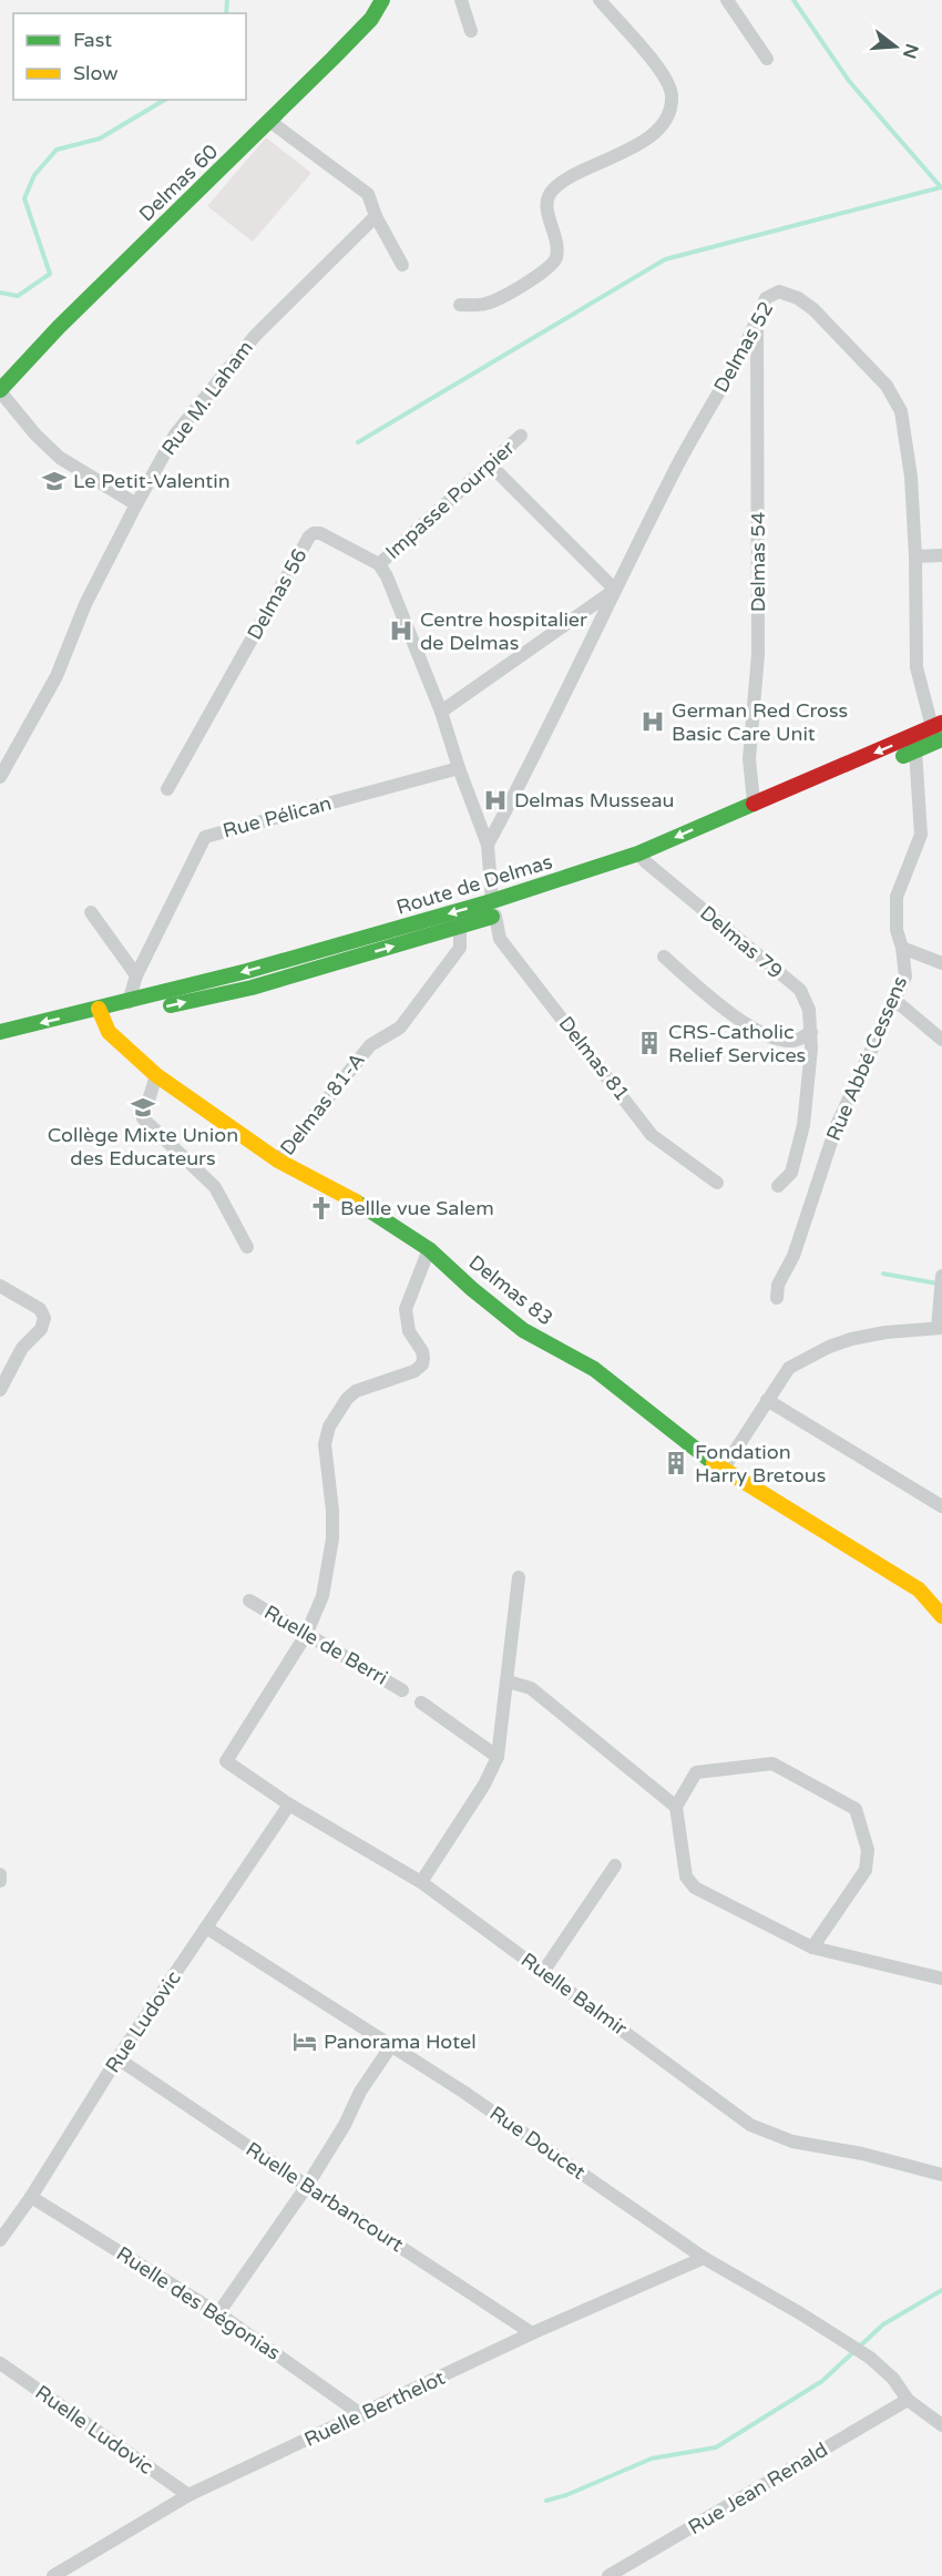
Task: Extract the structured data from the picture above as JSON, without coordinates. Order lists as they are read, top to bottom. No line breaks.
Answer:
{"streets":{"main road":["Delmas 60","Route de Delmas","Delmas 83"],"street":["Delmas 52","Rue M. Laham","Impasse Pourpier","Delmas 54","Delmas 56","Rue Pélican","Delmas 79","Delmas 81","Rue Abbé Cessens","Delmas 81-A","Ruelle de Berri","Ruelle Balmir","Rue Ludovic","Rue Doucet","Ruelle Barbancourt","Ruelle des Bégonias","Ruelle Berthelot","Ruelle Ludovic","Rue Jean Renald"]},"crossings":[["Delmas 52","Delmas 54"],["Delmas 52","Route de Delmas"],["Impasse Pourpier","Delmas 56"],["Delmas 54","Route de Delmas"],["Rue Pélican","Route de Delmas"],["Route de Delmas","Delmas 79"],["Route de Delmas","Delmas 81"],["Route de Delmas","Rue Abbé Cessens"],["Route de Delmas","Delmas 81-A"],["Route de Delmas","Delmas 83"],["Delmas 81-A","Delmas 83"],["Ruelle de Berri","Ruelle Balmir"],["Ruelle Balmir","Rue Ludovic"],["Rue Ludovic","Rue Doucet"],["Rue Ludovic","Ruelle Barbancourt"],["Rue Ludovic","Ruelle des Bégonias"],["Rue Doucet","Ruelle Berthelot"],["Rue Doucet","Rue Jean Renald"],["Ruelle Barbancourt","Ruelle Berthelot"],["Ruelle des Bégonias","Ruelle Berthelot"],["Ruelle Berthelot","Ruelle Ludovic"]],"places":{"school or university":["Le Petit-Valentin","Collège Mixte Union des Educateurs"],"hospital":["Centre hospitalier de Delmas","German Red Cross Basic Care Unit","Delmas Musseau"],"building":["CRS-Catholic Relief Services","Fondation Harry Bretous"],"church":["Bellle vue Salem"],"hotel":["Panorama Hotel"]},"legend":["Fast","Slow"],"north":"right"}
